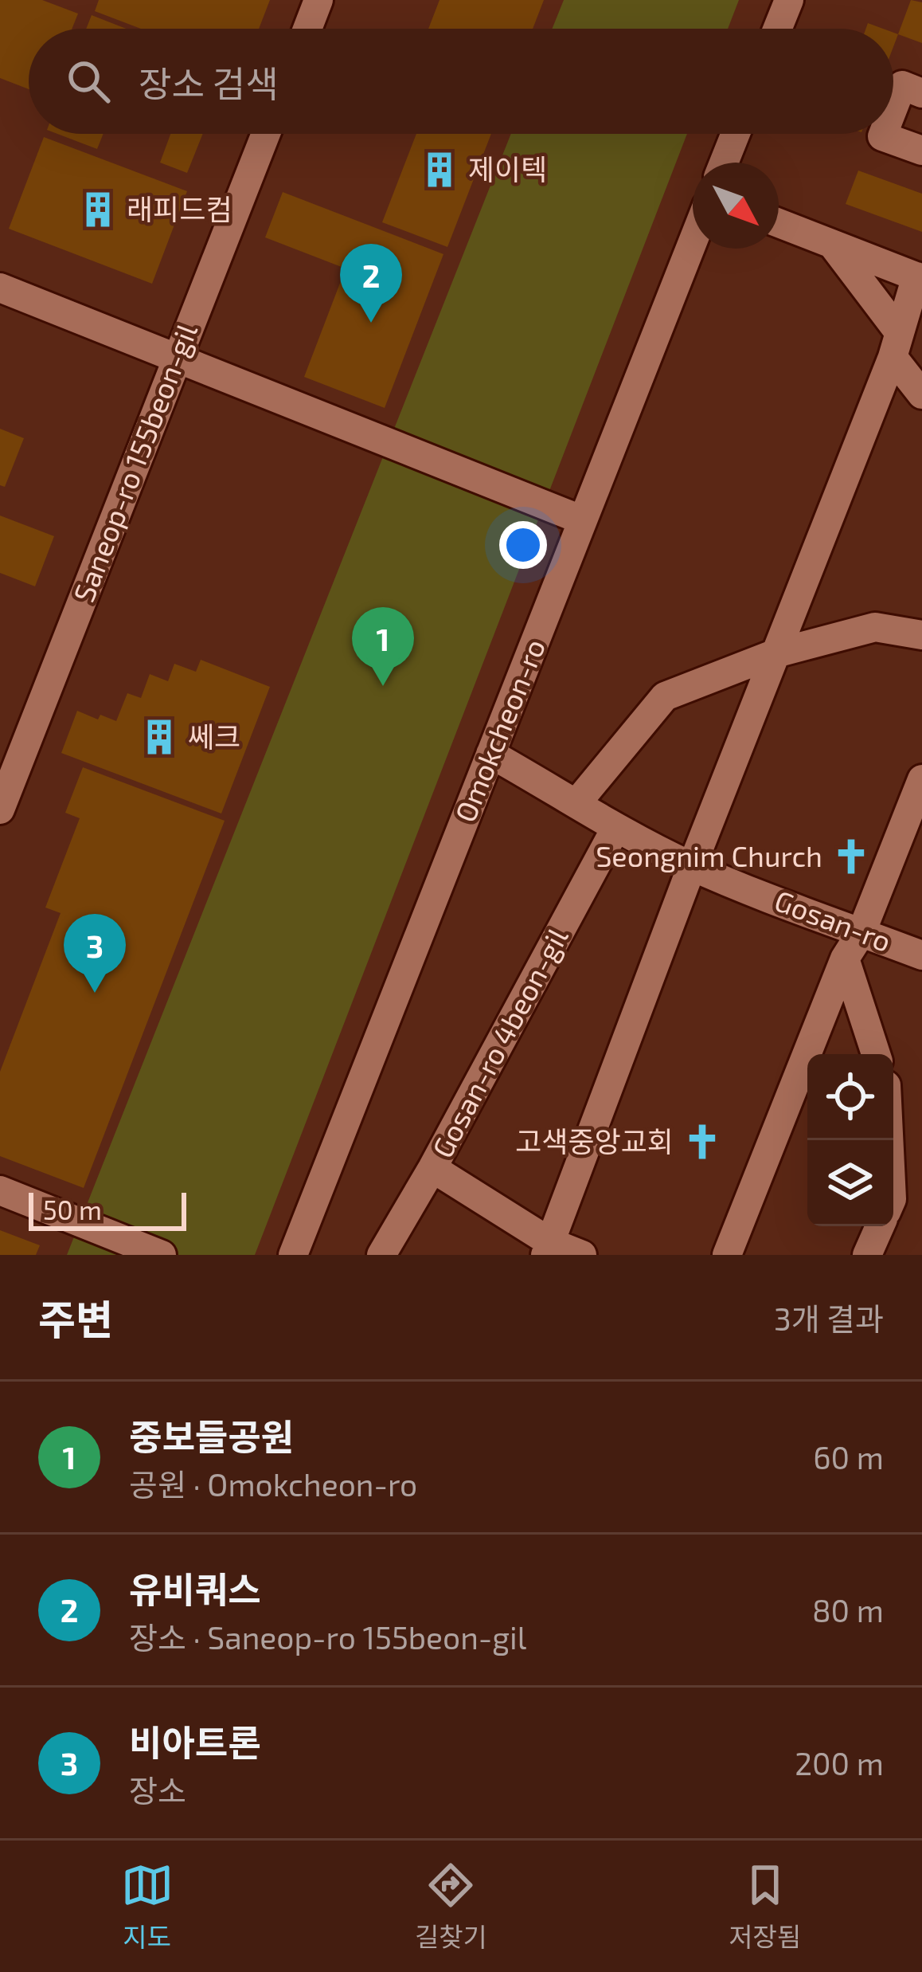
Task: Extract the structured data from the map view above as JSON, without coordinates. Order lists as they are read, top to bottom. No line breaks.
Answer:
{"streets":{"street":["Saneop-ro 155beon-gil","Omokcheon-ro","Gosan-ro","Gosan-ro 4beon-gil"]},"crossings":[["Omokcheon-ro","Gosan-ro"],["Gosan-ro","Gosan-ro 4beon-gil"]],"places":{"building":["제이텍","래피드컴","쎄크"],"church":["Seongnim Church","고색중앙교회"]},"scale_bar":"50 m","north":"bottom right","page":{"search":"장소 검색","pins":["2","1","3"],"scale":"50 m","heading":["주변","3개 결과"],"list":[{"mark":"1","name":"중보들공원","note":"공원 · Omokcheon-ro","value":"60 m"},{"mark":"2","name":"유비쿼스","note":"장소 · Saneop-ro 155beon-gil","value":"80 m"},{"mark":"3","name":"비아트론","note":"장소","value":"200 m"}],"nav":["지도","길찾기","저장됨"]}}
